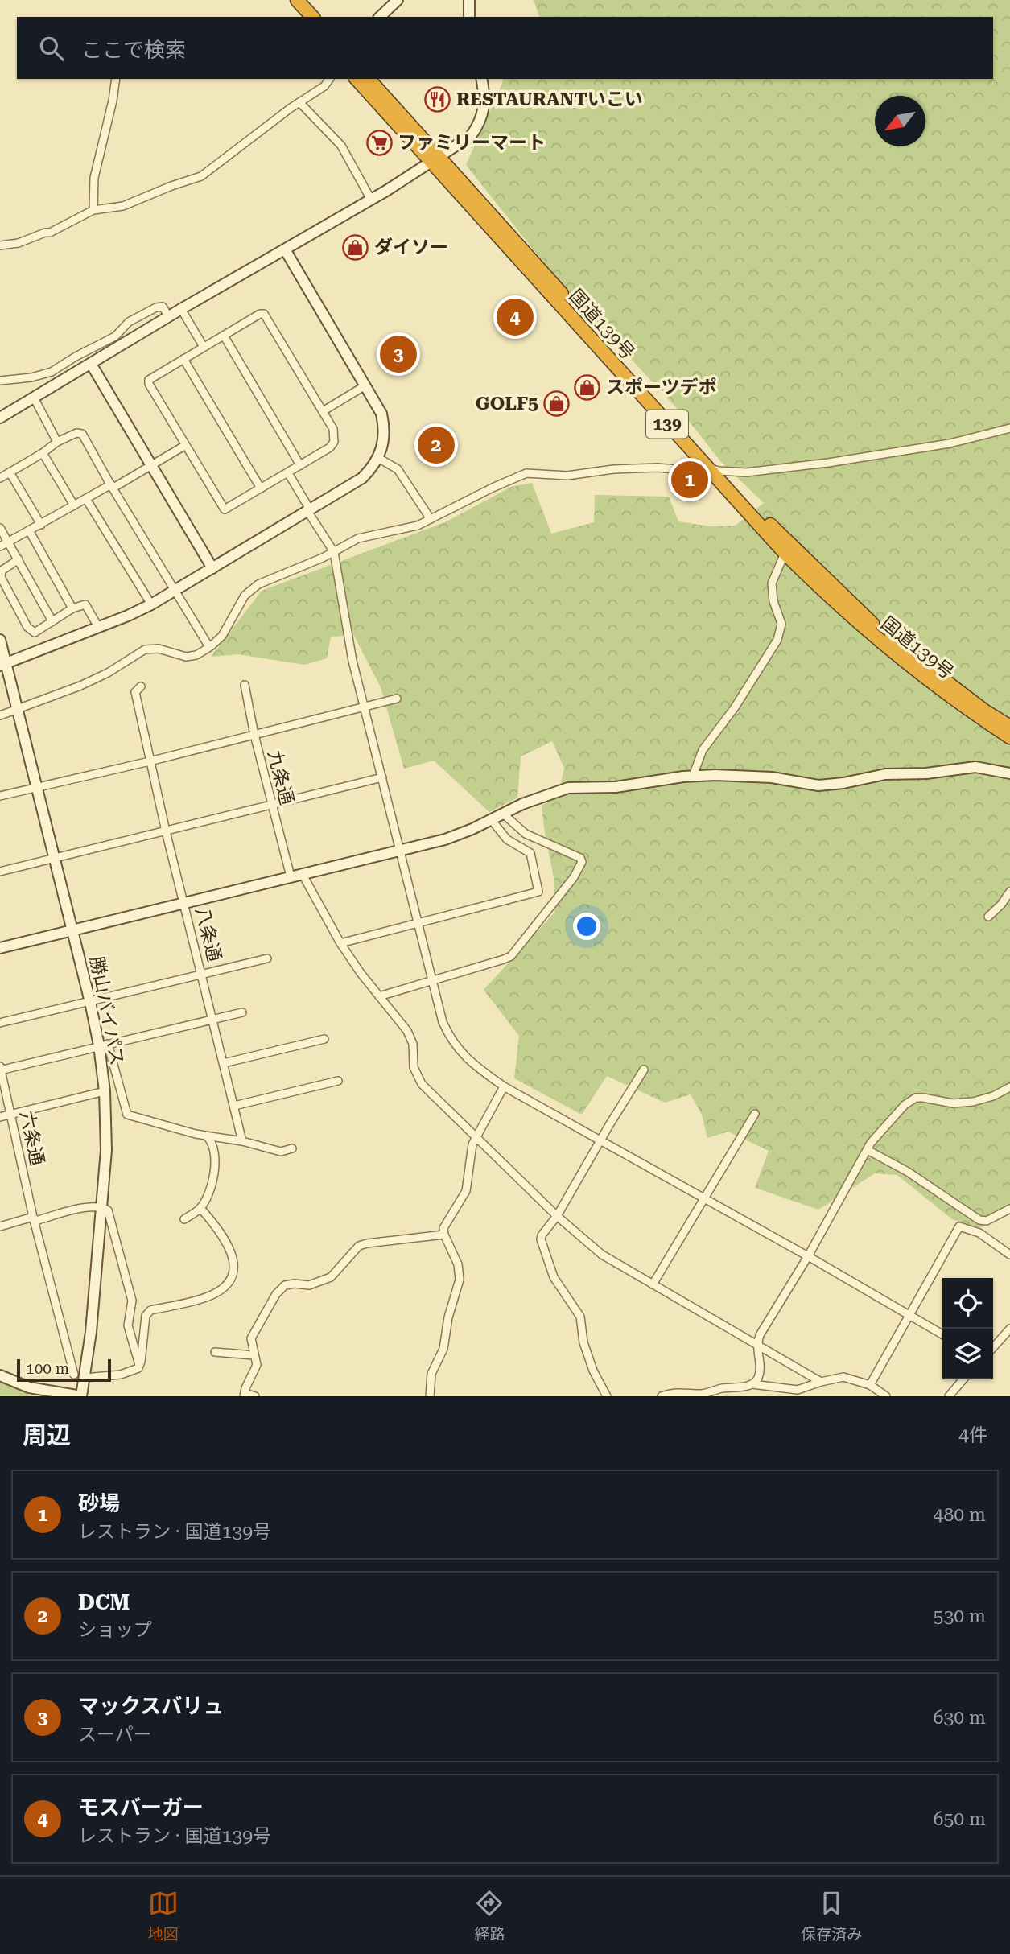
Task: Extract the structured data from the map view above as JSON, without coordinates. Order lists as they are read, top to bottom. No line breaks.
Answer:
{"streets":{"highway":["国道139号","139"],"street":["九条通","八条通","勝山バイパス","六条通"]},"crossings":[["勝山バイパス","六条通"]],"places":{"restaurant":["RESTAURANTいこい"],"supermarket":["ファミリーマート"],"shop":["ダイソー","スポーツデポ","GOLF5"]},"scale_bar":"100 m","north":"bottom left","page":{"search":"ここで検索","pins":["4","3","2","1"],"scale":"100 m","heading":["周辺","4件"],"list":[{"mark":"1","name":"砂場","note":"レストラン · 国道139号","value":"480 m"},{"mark":"2","name":"DCM","note":"ショップ","value":"530 m"},{"mark":"3","name":"マックスバリュ","note":"スーパー","value":"630 m"},{"mark":"4","name":"モスバーガー","note":"レストラン · 国道139号","value":"650 m"}],"nav":["地図","経路","保存済み"]}}
